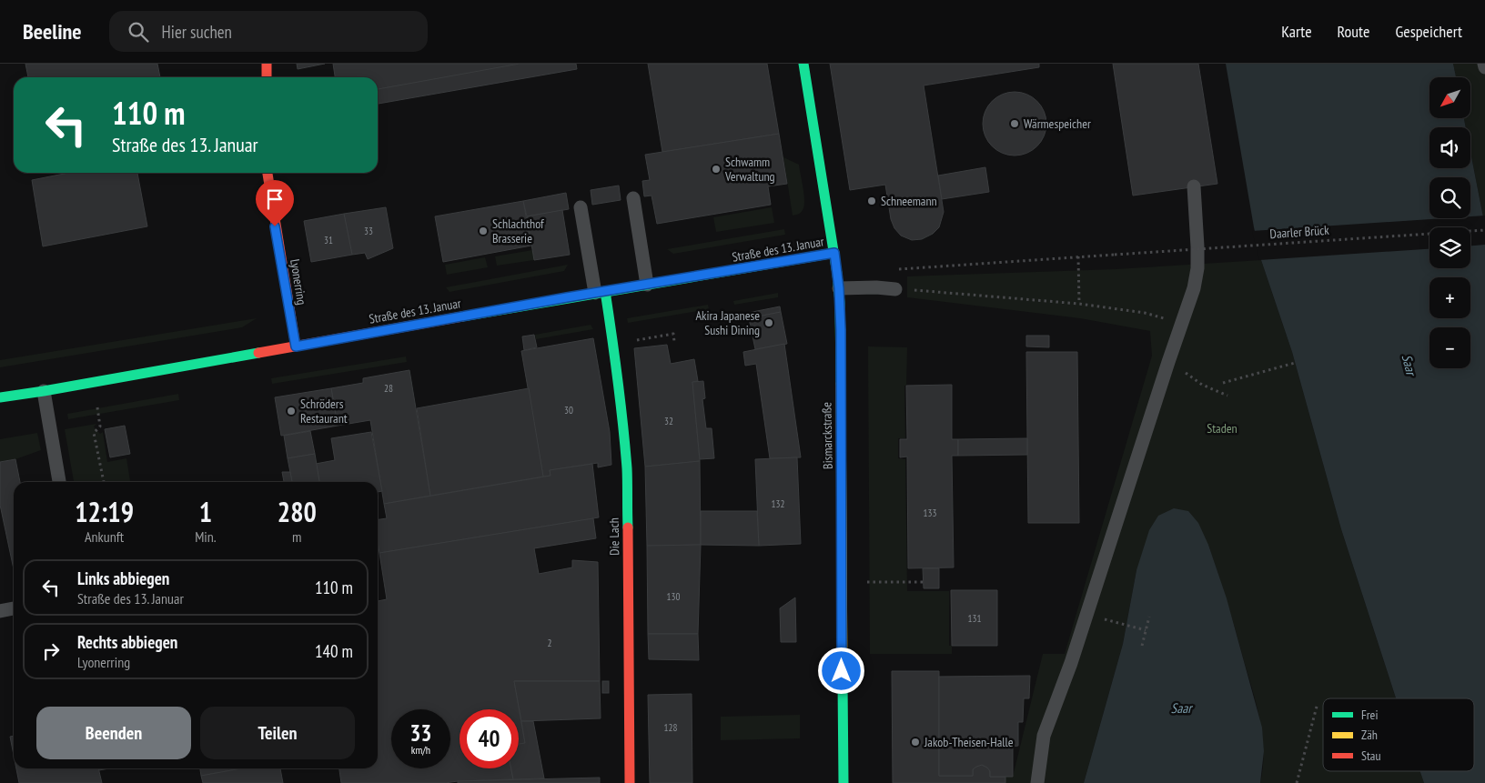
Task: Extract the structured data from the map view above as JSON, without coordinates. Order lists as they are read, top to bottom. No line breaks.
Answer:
{"streets":{"street":["Straße des 13. Januar","Lyonerring","Bismarckstraße","Die Lach"],"path":["Daarler Brück"]},"crossings":[["Straße des 13. Januar","Lyonerring"],["Straße des 13. Januar","Bismarckstraße"],["Straße des 13. Januar","Die Lach"]],"water":["Saar"],"parks":["Staden"],"places":["Wärmespeicher","Schwamm Verwaltung","Schneemann","Schlachthof Brasserie","Akira Japanese Sushi Dining","Schröders Restaurant","Jakob-Theisen-Halle"],"house_numbers":["33","31","28","30","32","132","133","130","131","2","128"],"legend":["Frei","Zäh","Stau"],"north":"bottom left","page":{"header":"Beeline","search":"Hier suchen","nav":["Karte","Route","Gespeichert"],"map_buttons":["+","−"],"turn":["110 m","Straße des 13. Januar"],"eta":["12:19","Ankunft","1","Min.","280","m"],"list":[{"name":"Links abbiegen","note":"Straße des 13. Januar","value":"110 m"},{"name":"Rechts abbiegen","note":"Lyonerring","value":"140 m"}],"buttons":["Beenden","Teilen"],"speed":"33 km/h","limit":"40"}}
